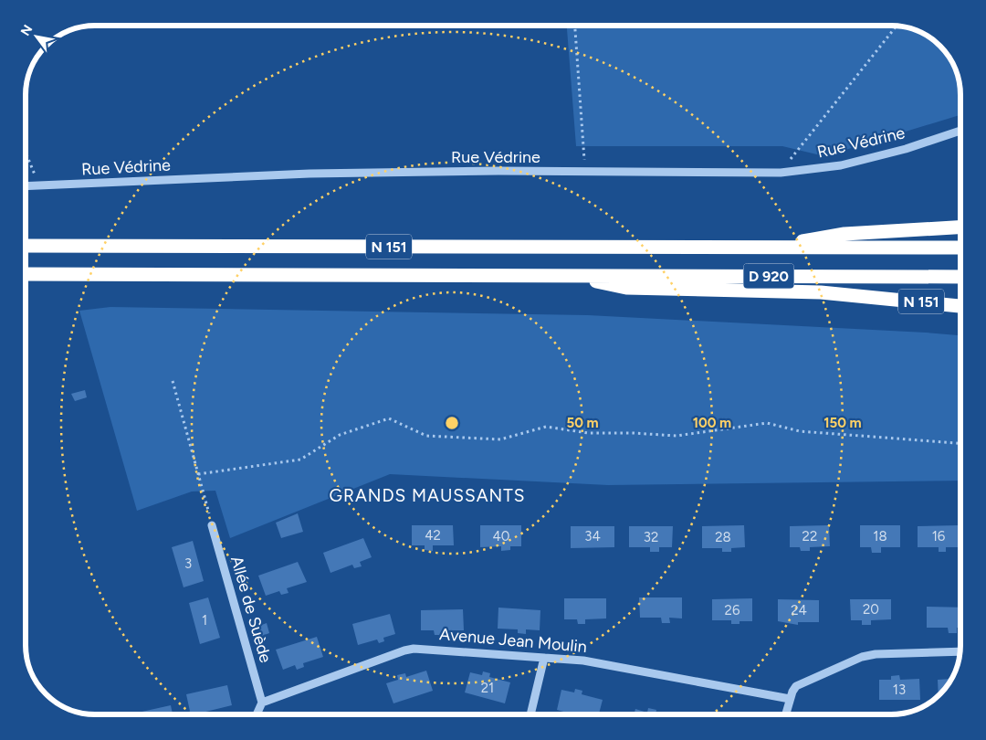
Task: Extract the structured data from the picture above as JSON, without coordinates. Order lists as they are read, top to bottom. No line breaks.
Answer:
{"streets":{"highway":["N 151","D 920"],"street":["Rue Védrine","Allée de Suède","Avenue Jean Moulin"]},"crossings":[["N 151","D 920"],["Allée de Suède","Avenue Jean Moulin"]],"districts":["GRANDS MAUSSANTS"],"house_numbers":["42","40","34","22","18","16","32","28","3","20","26","24","1","21","13"],"north":"top left","rings":["50 m","100 m","150 m"]}
